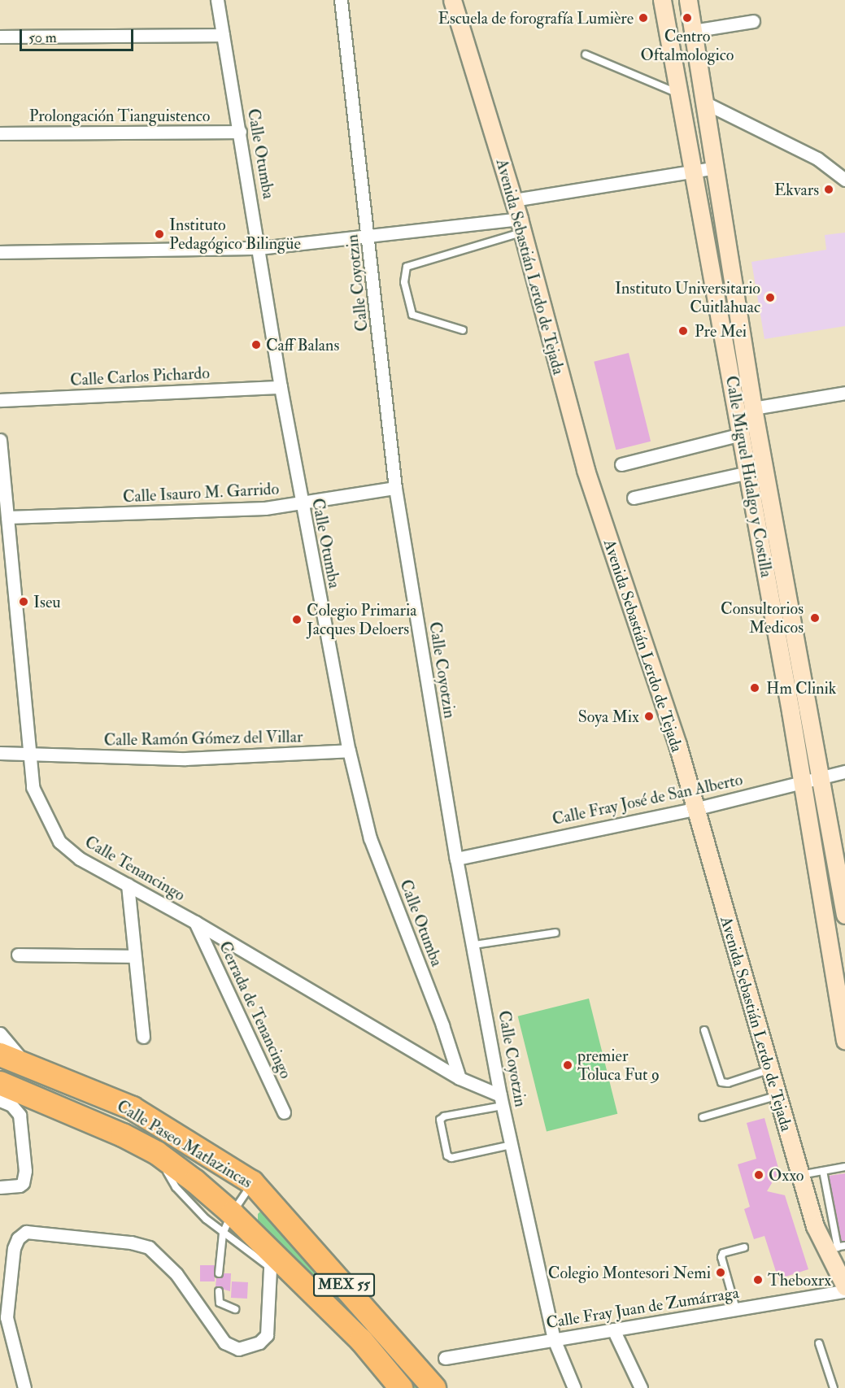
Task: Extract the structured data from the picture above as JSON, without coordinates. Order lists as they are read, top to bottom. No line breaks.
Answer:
{"streets":{"highway":["Calle Paseo Matlazincas","MEX 55"],"main road":["Avenida Sebastián Lerdo de Tejada","Calle Miguel Hidalgo y Costilla"],"street":["Prolongación Tianguistenco","Calle Otumba","Calle Coyotzin","Calle Carlos Pichardo","Calle Isauro M. Garrido","Calle Ramón Gómez del Villar","Calle Fray José de San Alberto","Calle Tenancingo","Cerrada de Tenancingo","Calle Fray Juan de Zumárraga"]},"crossings":[["Prolongación Tianguistenco","Calle Otumba"],["Calle Otumba","Calle Carlos Pichardo"],["Calle Otumba","Calle Isauro M. Garrido"],["Calle Otumba","Calle Ramón Gómez del Villar"],["Calle Otumba","Calle Tenancingo"],["Avenida Sebastián Lerdo de Tejada","Calle Fray José de San Alberto"],["Calle Coyotzin","Calle Isauro M. Garrido"],["Calle Coyotzin","Calle Fray José de San Alberto"],["Calle Coyotzin","Calle Tenancingo"],["Calle Coyotzin","Calle Fray Juan de Zumárraga"],["Calle Miguel Hidalgo y Costilla","Calle Fray José de San Alberto"],["Calle Isauro M. Garrido","Calle Tenancingo"],["Calle Ramón Gómez del Villar","Calle Tenancingo"],["Calle Tenancingo","Cerrada de Tenancingo"]],"places":["Escuela de forografía Lumière","Centro Oftalmologico","Ekvars","Instituto Pedagógico Bilingüe","Instituto Universitario Cuitlahuac","Pre Mei","Caff Balans","Iseu","Consultorios Medicos","Colegio Primaria Jacques Deloers","Hm Clinik","Soya Mix","premier Toluca Fut 9","Oxxo","Colegio Montesori Nemi","Theboxrx"],"scale_bar":"50 m"}
